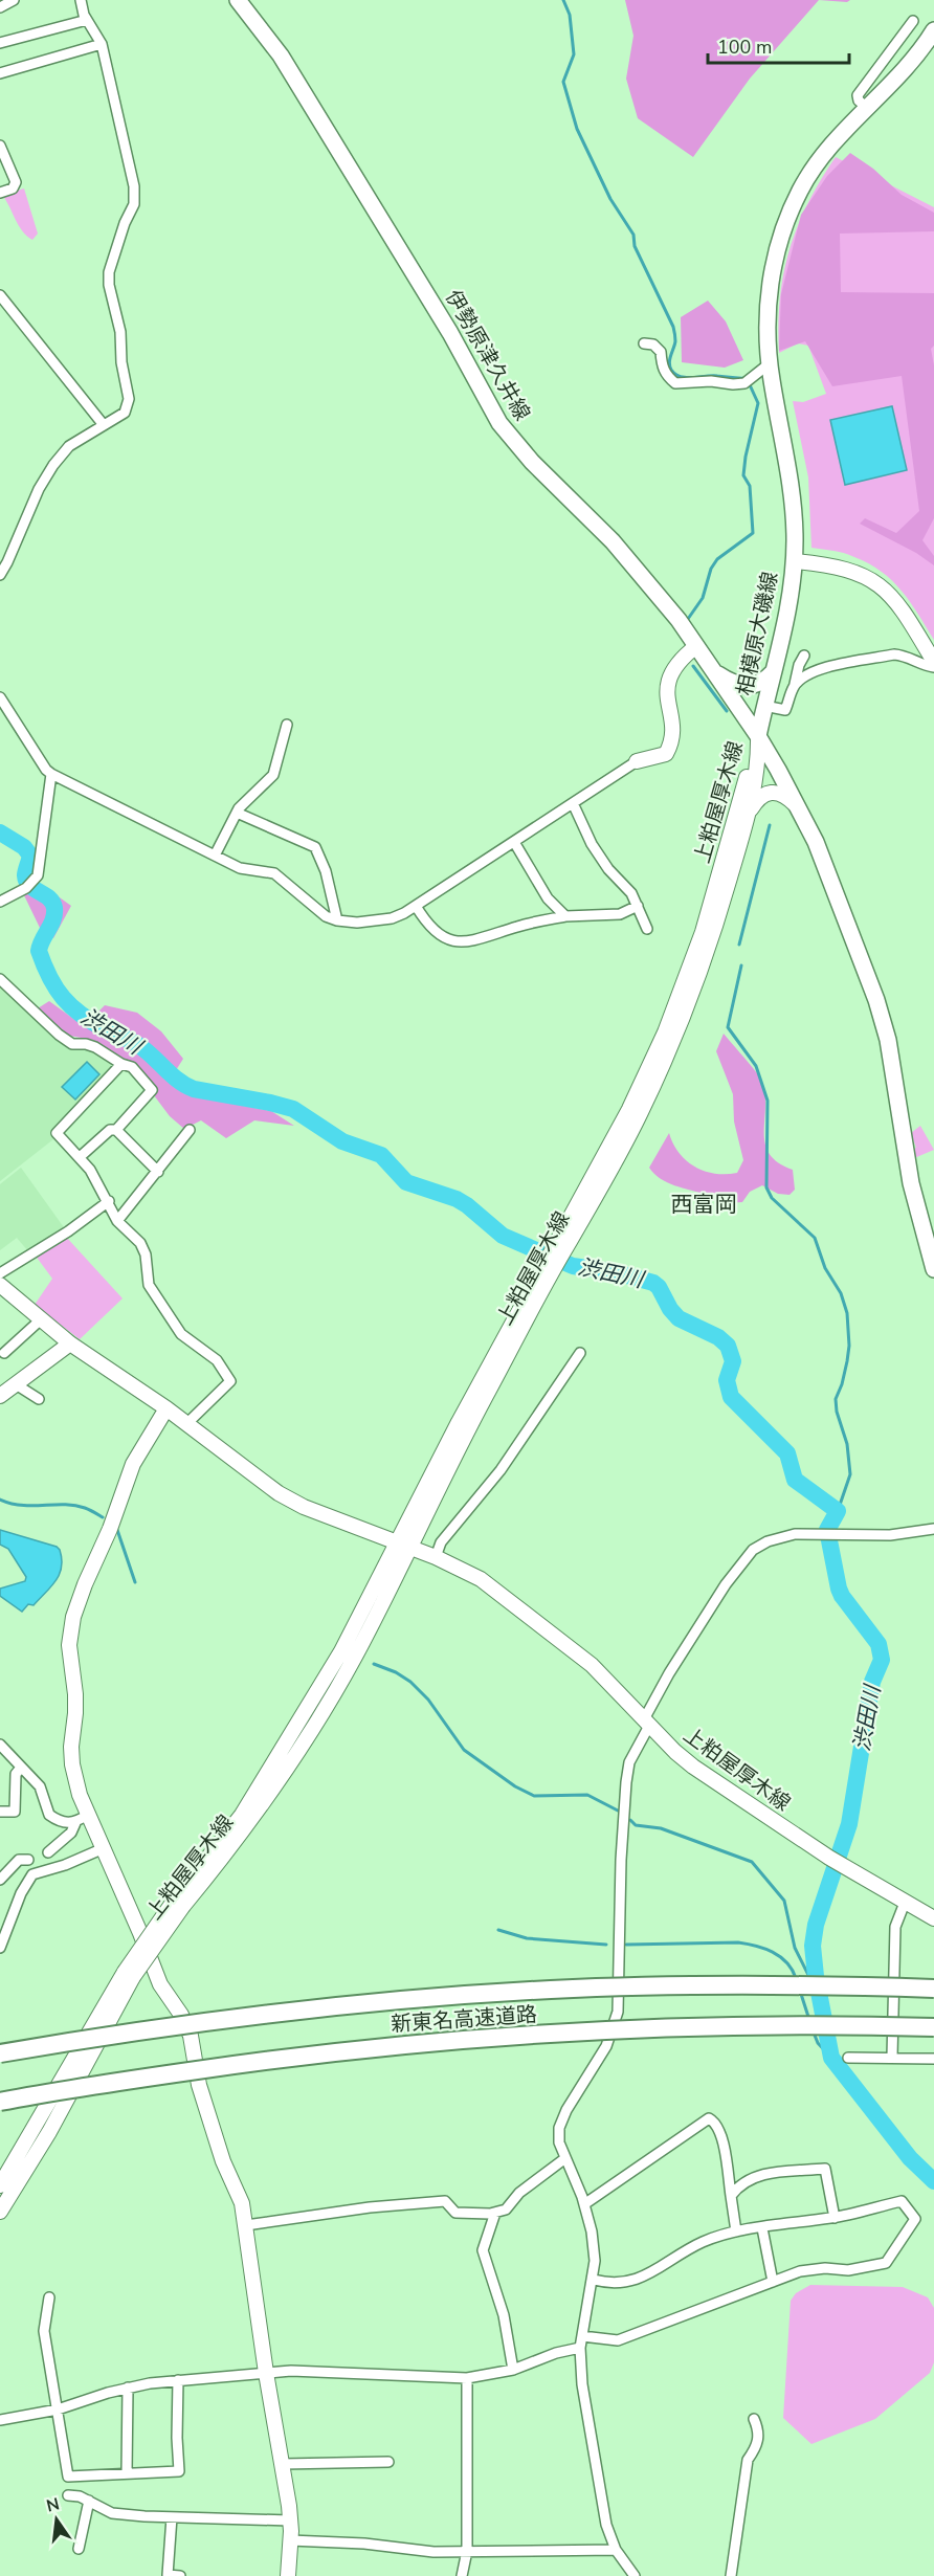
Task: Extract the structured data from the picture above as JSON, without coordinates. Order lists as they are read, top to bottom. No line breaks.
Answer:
{"streets":{"highway":["新東名高速道路"],"main road":["伊勢原津久井線","相模原大磯線","上粕屋厚木線"]},"crossings":[["伊勢原津久井線","相模原大磯線"],["伊勢原津久井線","上粕屋厚木線"],["相模原大磯線","上粕屋厚木線"]],"districts":["西富岡"],"water":["渋田川"],"scale_bar":"100 m","north":"top"}
